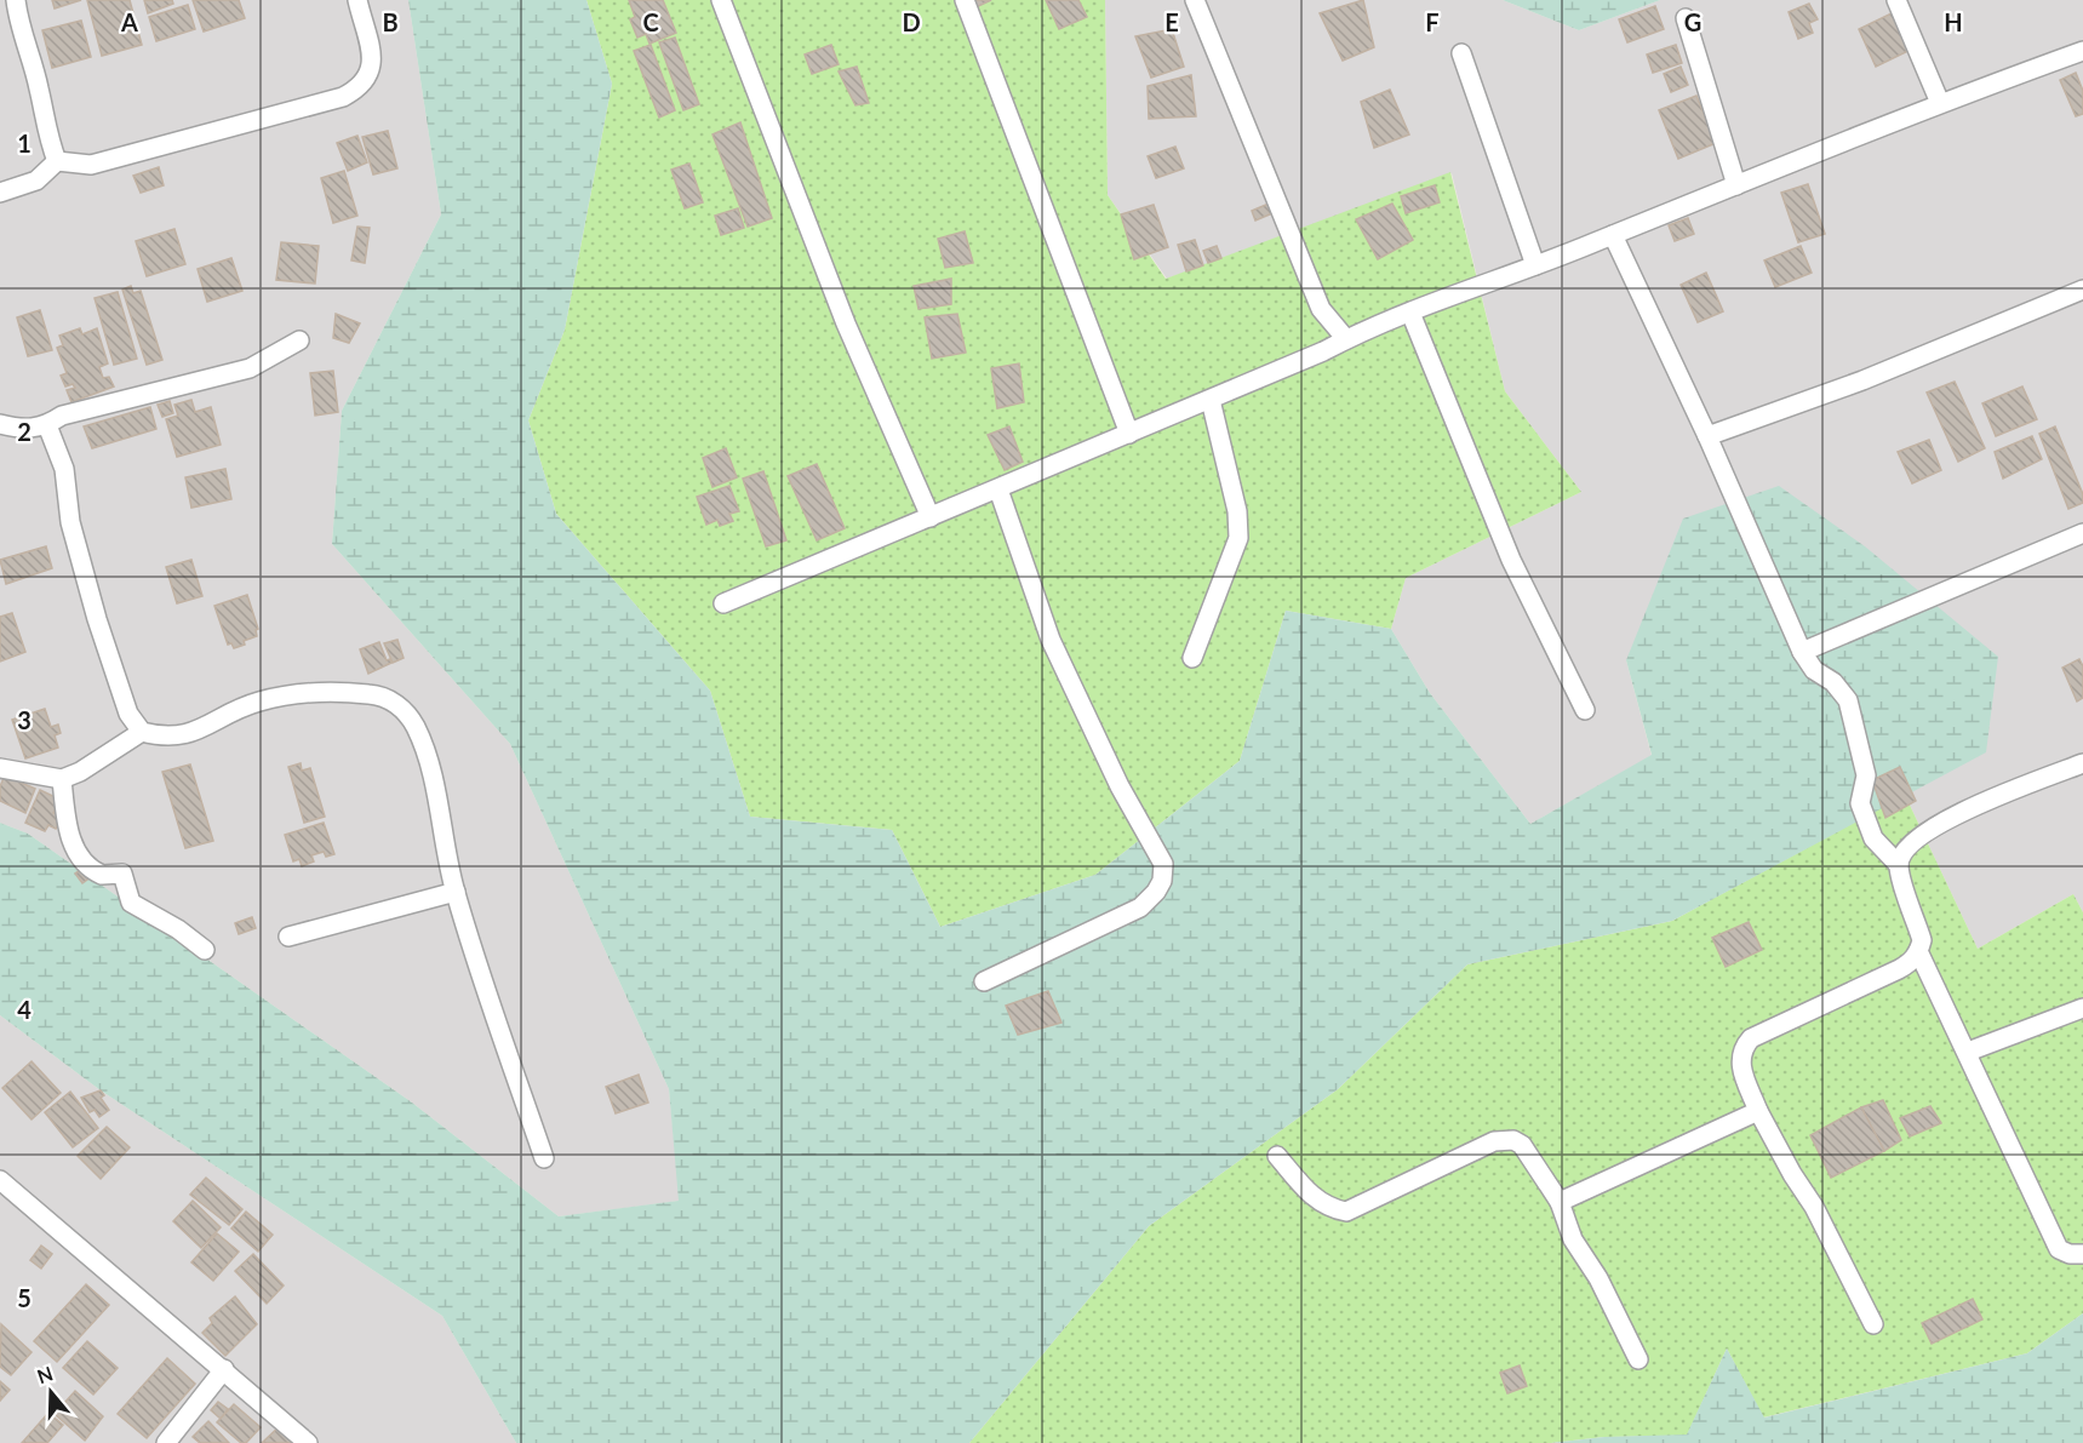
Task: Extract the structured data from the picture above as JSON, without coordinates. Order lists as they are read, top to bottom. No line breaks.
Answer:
{"north":"top","grid":{"columns":["A","B","C","D","E","F","G","H"],"rows":["1","2","3","4","5"]}}
